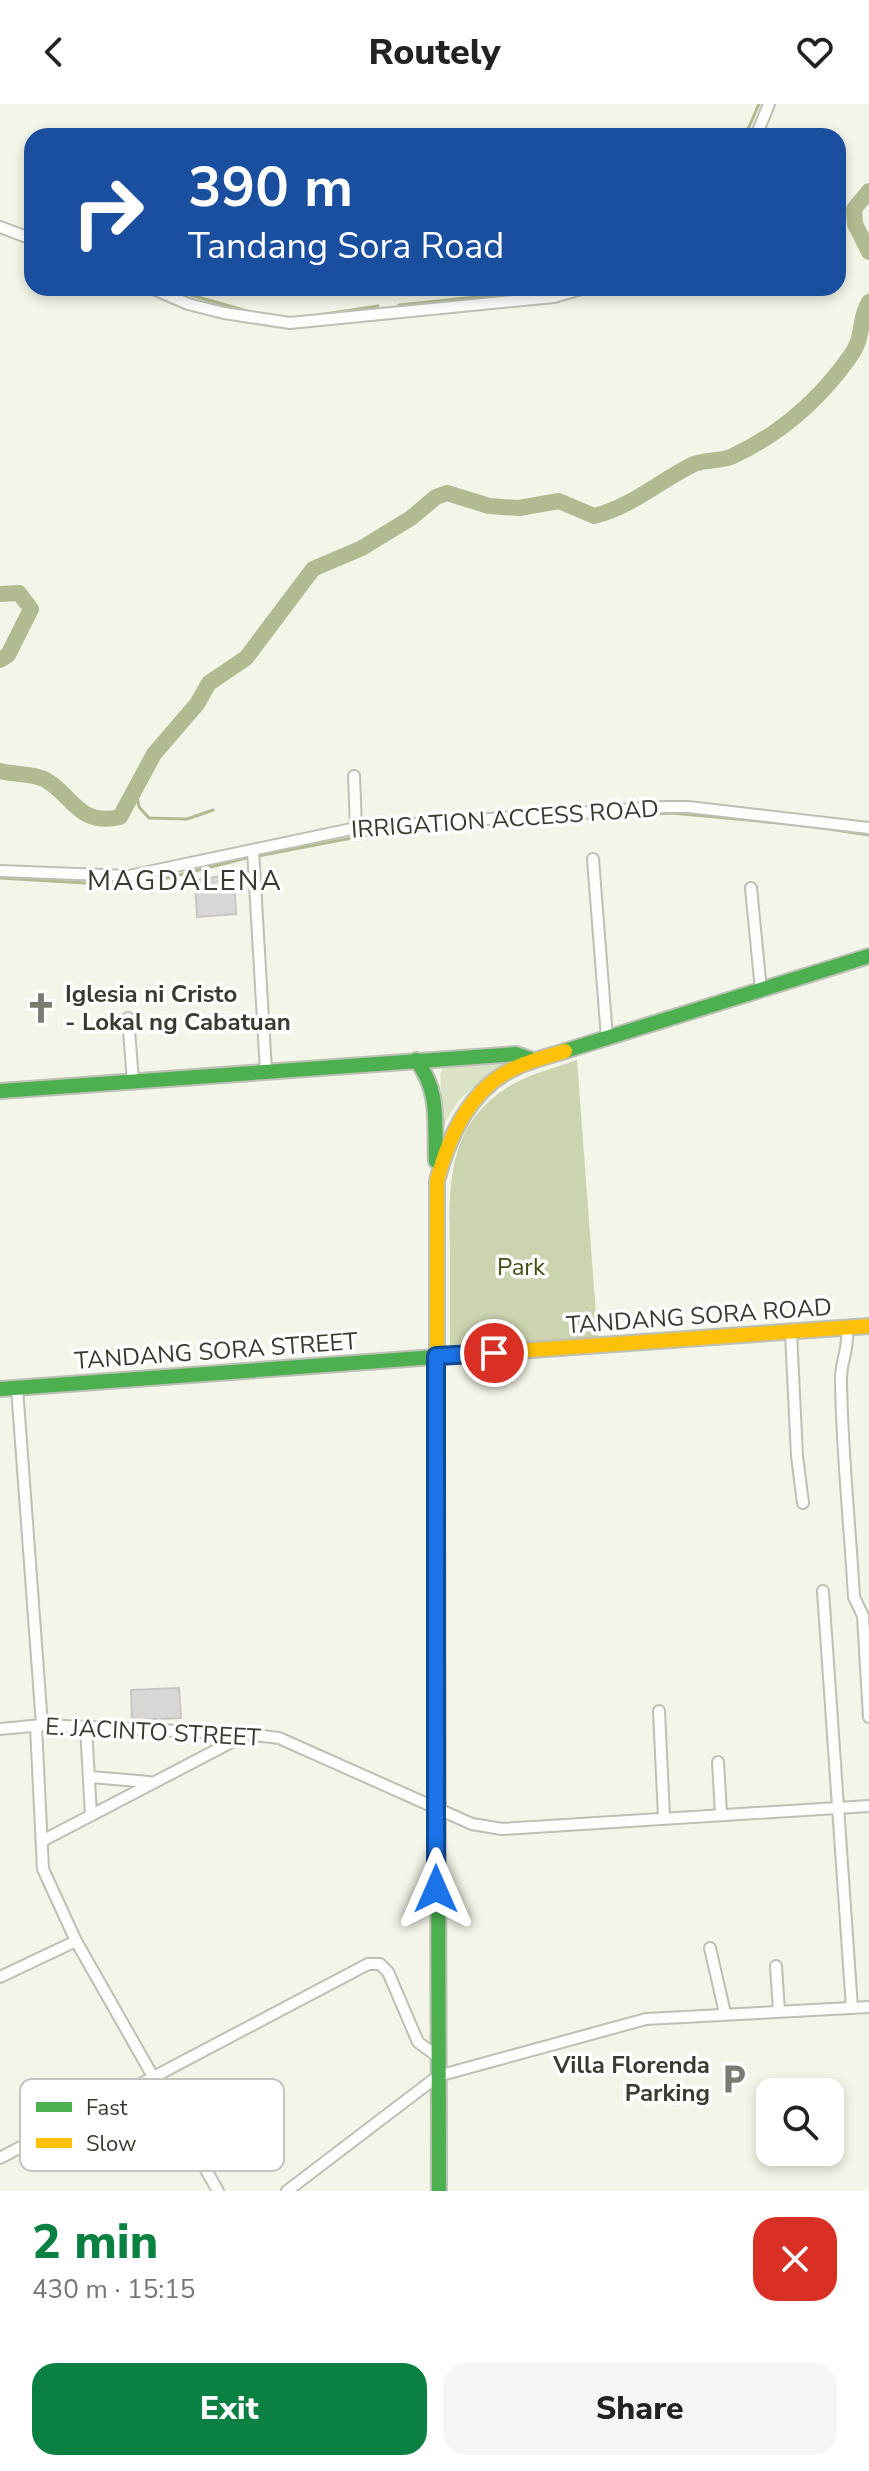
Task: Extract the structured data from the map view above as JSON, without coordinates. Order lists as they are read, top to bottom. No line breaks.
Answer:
{"streets":{"main road":["TANDANG SORA ROAD","TANDANG SORA STREET"],"street":["IRRIGATION ACCESS ROAD","E. JACINTO STREET"]},"crossings":[["TANDANG SORA ROAD","TANDANG SORA STREET"]],"districts":["MAGDALENA"],"parks":["Park"],"places":{"church":["Iglesia ni Cristo - Lokal ng Cabatuan"],"parking":["Villa Florenda Parking"]},"legend":["Fast","Slow"],"page":{"header":"Routely","turn":["390 m","Tandang Sora Road"],"heading":["2 min","430 m · 15:15"],"buttons":["Exit","Share"]}}
